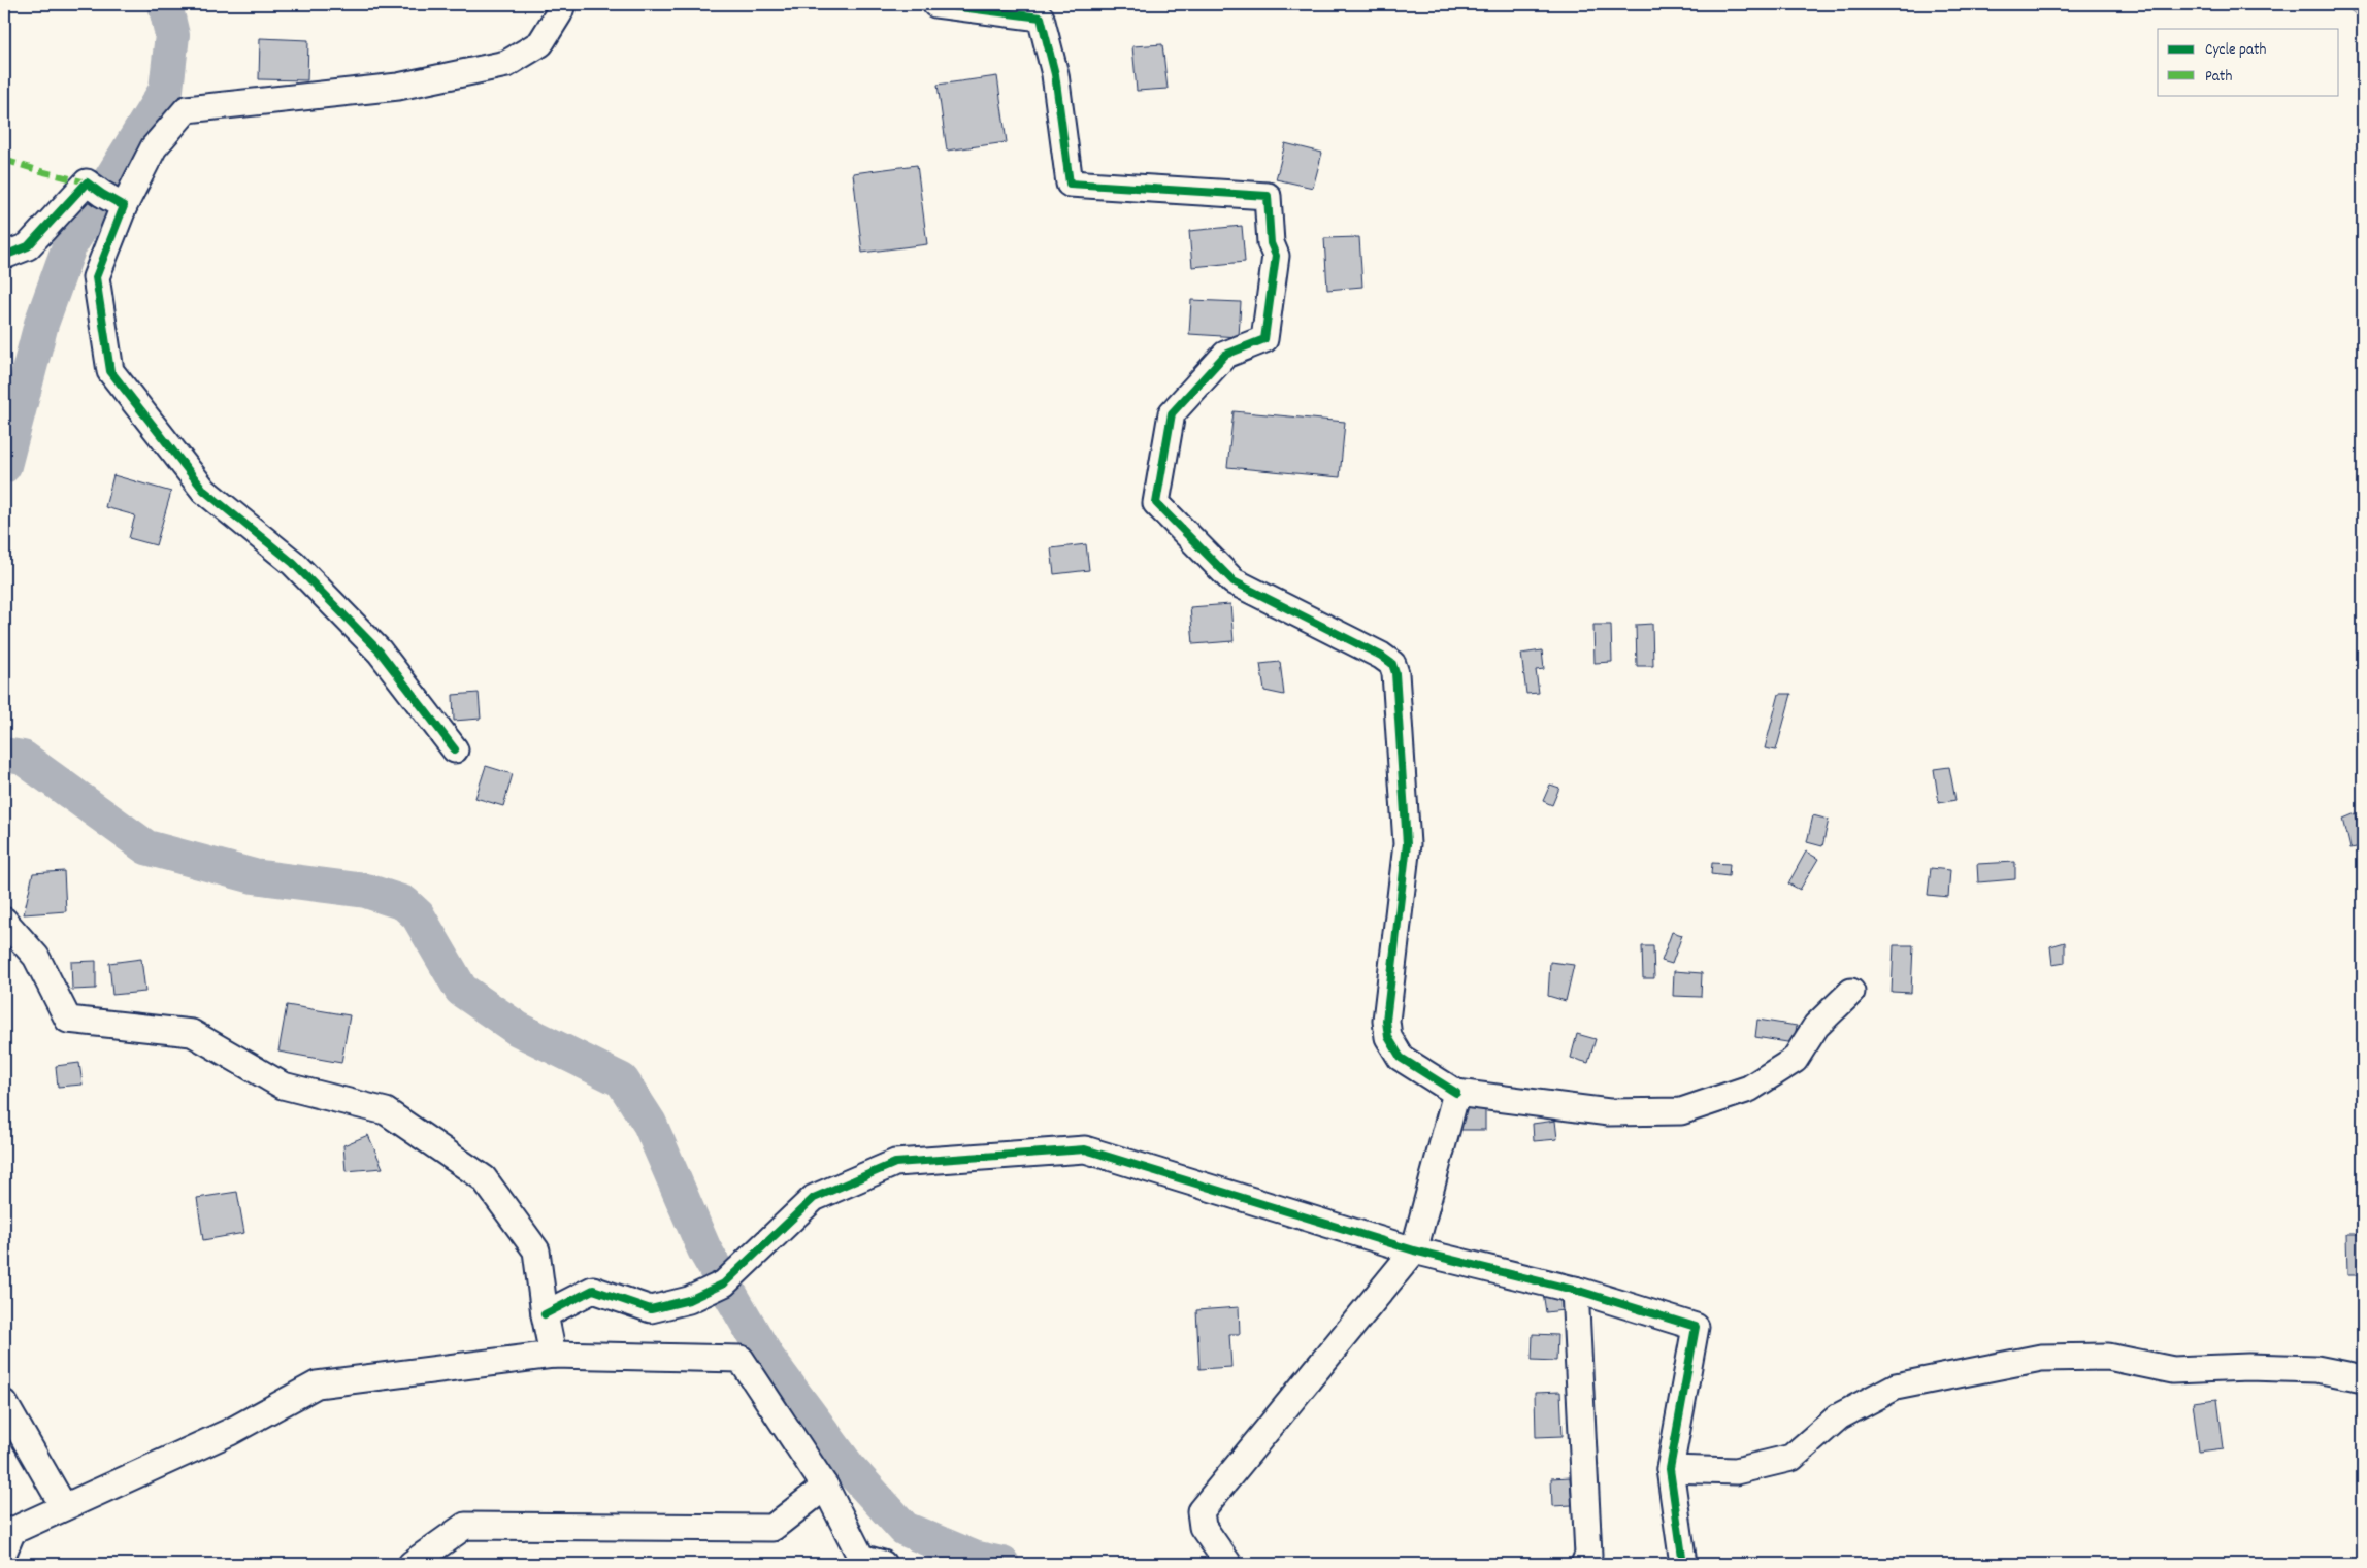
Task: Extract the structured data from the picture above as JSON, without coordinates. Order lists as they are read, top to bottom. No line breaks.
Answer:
{"legend":["Cycle path","Path"]}
